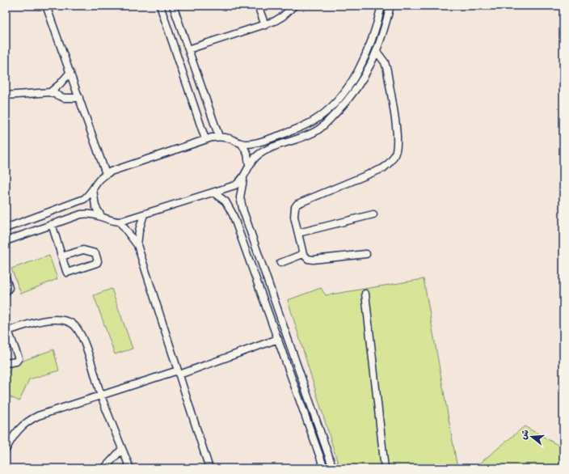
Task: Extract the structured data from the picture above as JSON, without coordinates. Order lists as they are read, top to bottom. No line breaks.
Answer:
{"north":"left"}
